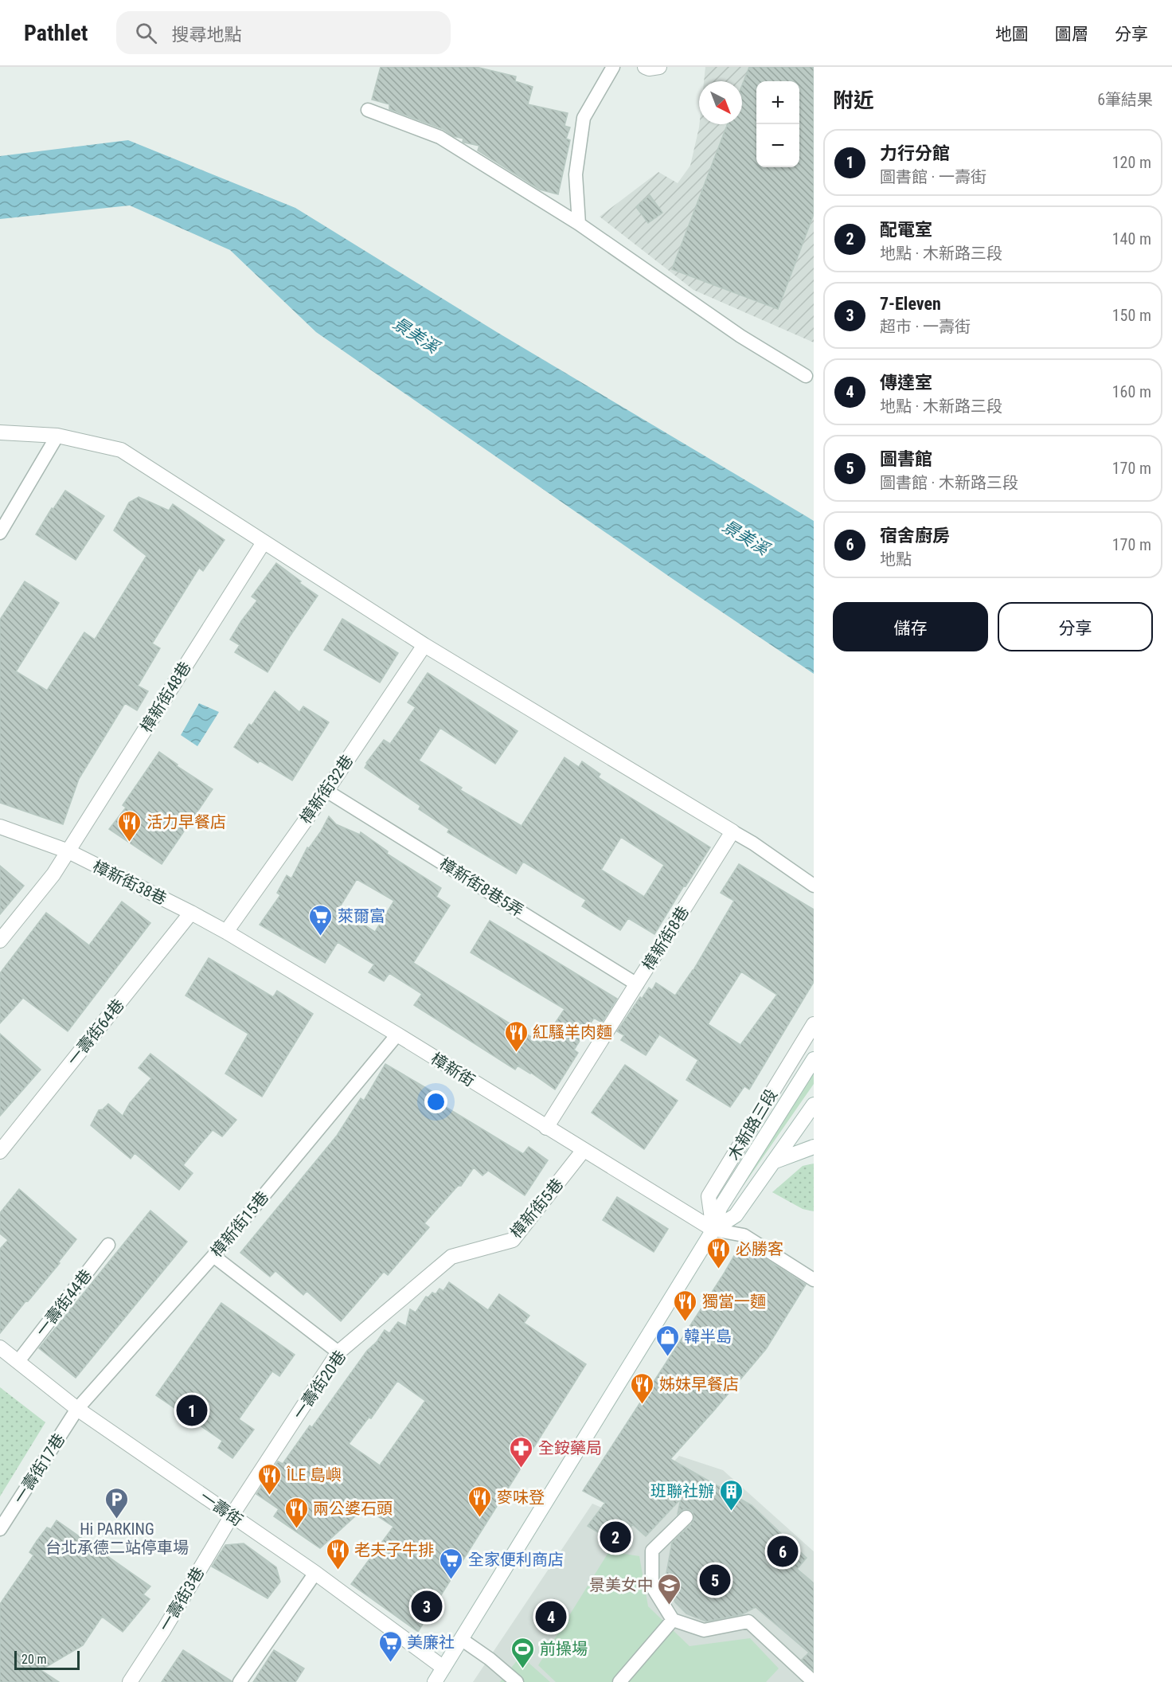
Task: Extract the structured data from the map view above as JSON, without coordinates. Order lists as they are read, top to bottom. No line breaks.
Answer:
{"streets":{"street":["樟新街48巷","樟新街32巷","樟新街38巷","樟新街8巷","一壽街64巷","樟新街","木新路三段","樟新街5巷","一壽街20巷","一壽街","一壽街3巷"],"lane":["樟新街8巷5弄","樟新街15巷","一壽街44巷","一壽街17巷"]},"crossings":[["樟新街48巷","樟新街38巷"],["樟新街32巷","樟新街8巷5弄"],["樟新街32巷","樟新街"],["樟新街38巷","一壽街64巷"],["樟新街38巷","樟新街"],["樟新街8巷5弄","樟新街8巷"],["樟新街8巷","樟新街"],["一壽街64巷","樟新街"],["樟新街","木新路三段"],["樟新街","樟新街5巷"],["樟新街","樟新街15巷"],["木新路三段","一壽街"],["樟新街5巷","一壽街20巷"],["樟新街15巷","一壽街17巷"],["樟新街15巷","一壽街"],["一壽街44巷","一壽街"],["一壽街20巷","一壽街"],["一壽街20巷","一壽街3巷"],["一壽街17巷","一壽街"],["一壽街","一壽街3巷"]],"water":["景美溪"],"places":{"restaurant":["活力早餐店","紅騷羊肉麵","必勝客","獨當一麵","姊妹早餐店","ÎLE 島嶼","麥味登","兩公婆石頭","老夫子牛排"],"supermarket":["萊爾富","全家便利商店","美廉社"],"shop":["韓半島"],"pharmacy":["全銨藥局"],"building":["班聯社辦"],"parking":["Hi PARKING 台北承德二站停車場"],"school or university":["景美女中"],"sports":["前操場"]},"scale_bar":"20 m","north":"bottom right","page":{"header":"Pathlet","search":"搜尋地點","nav":["地圖","圖層","分享"],"heading":["附近","6筆結果"],"map_buttons":["+","−"],"list":[{"mark":"1","name":"力行分館","note":"圖書館 · 一壽街","value":"120 m"},{"mark":"2","name":"配電室","note":"地點 · 木新路三段","value":"140 m"},{"mark":"3","name":"7-Eleven","note":"超市 · 一壽街","value":"150 m"},{"mark":"4","name":"傳達室","note":"地點 · 木新路三段","value":"160 m"},{"mark":"5","name":"圖書館","note":"圖書館 · 木新路三段","value":"170 m"},{"mark":"6","name":"宿舍廚房","note":"地點","value":"170 m"}],"buttons":["儲存","分享"],"pins":["1","2","6","5","3","4"],"scale":"20 m"}}
